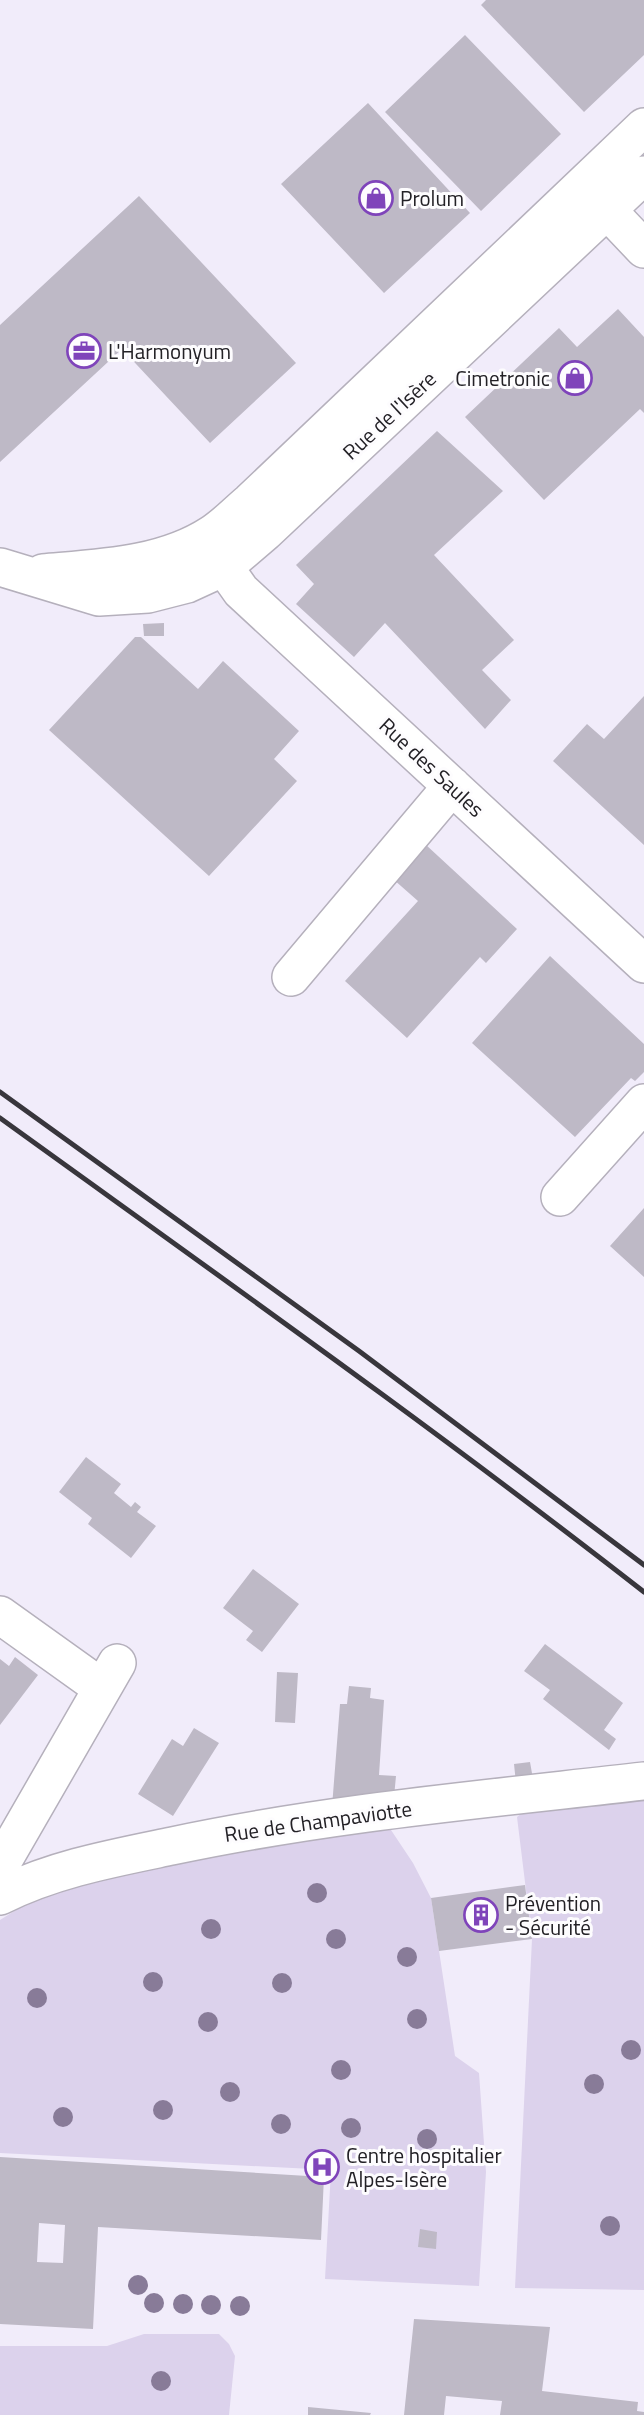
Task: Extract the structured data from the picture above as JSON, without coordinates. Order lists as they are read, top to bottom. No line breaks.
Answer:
{"streets":{"street":["Rue de l'Isère","Rue des Saules","Rue de Champaviotte"]},"crossings":[["Rue de l'Isère","Rue des Saules"]],"places":{"shop":["Prolum","Cimetronic"],"office":["L'Harmonyum"],"building":["Prévention - Sécurité"],"hospital":["Centre hospitalier Alpes-Isère"]}}
